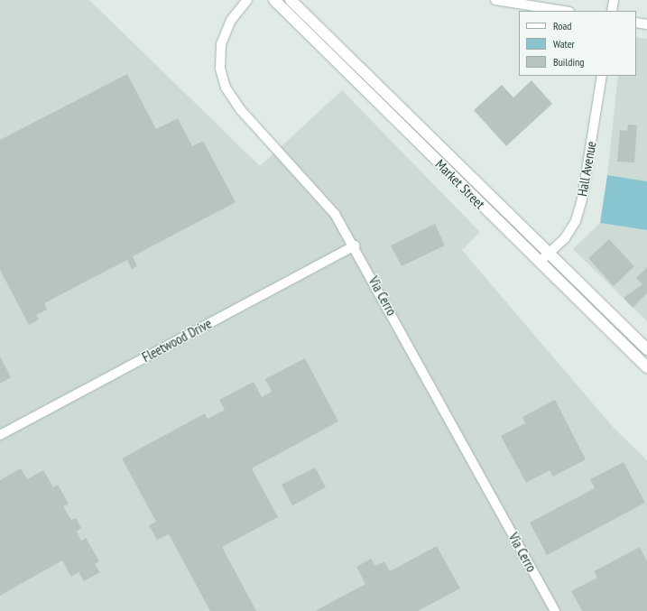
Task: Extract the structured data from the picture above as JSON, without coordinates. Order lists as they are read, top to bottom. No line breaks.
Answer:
{"streets":{"main road":["Market Street"],"street":["Hall Avenue","Via Cerro","Fleetwood Drive"]},"crossings":[["Hall Avenue","Market Street"],["Via Cerro","Fleetwood Drive"]],"legend":["Road","Water","Building"]}
